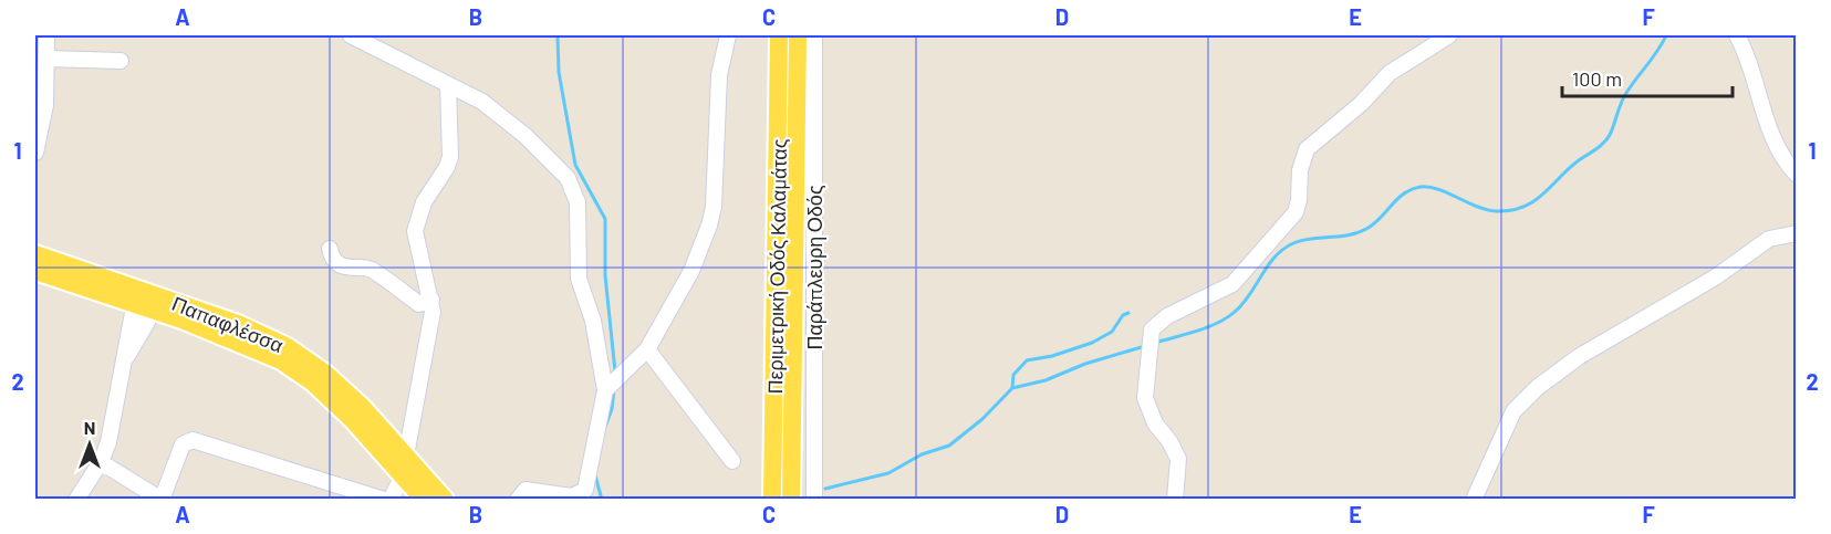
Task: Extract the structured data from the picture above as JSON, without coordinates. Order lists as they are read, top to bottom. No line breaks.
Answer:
{"streets":{"main road":["Περιμετρική Οδός Καλαμάτας","Παπαφλέσσα"],"street":["Παράπλευρη Οδός"]},"scale_bar":"100 m","north":"top","grid":{"columns":["A","B","C","D","E","F"],"rows":["1","2"]}}
